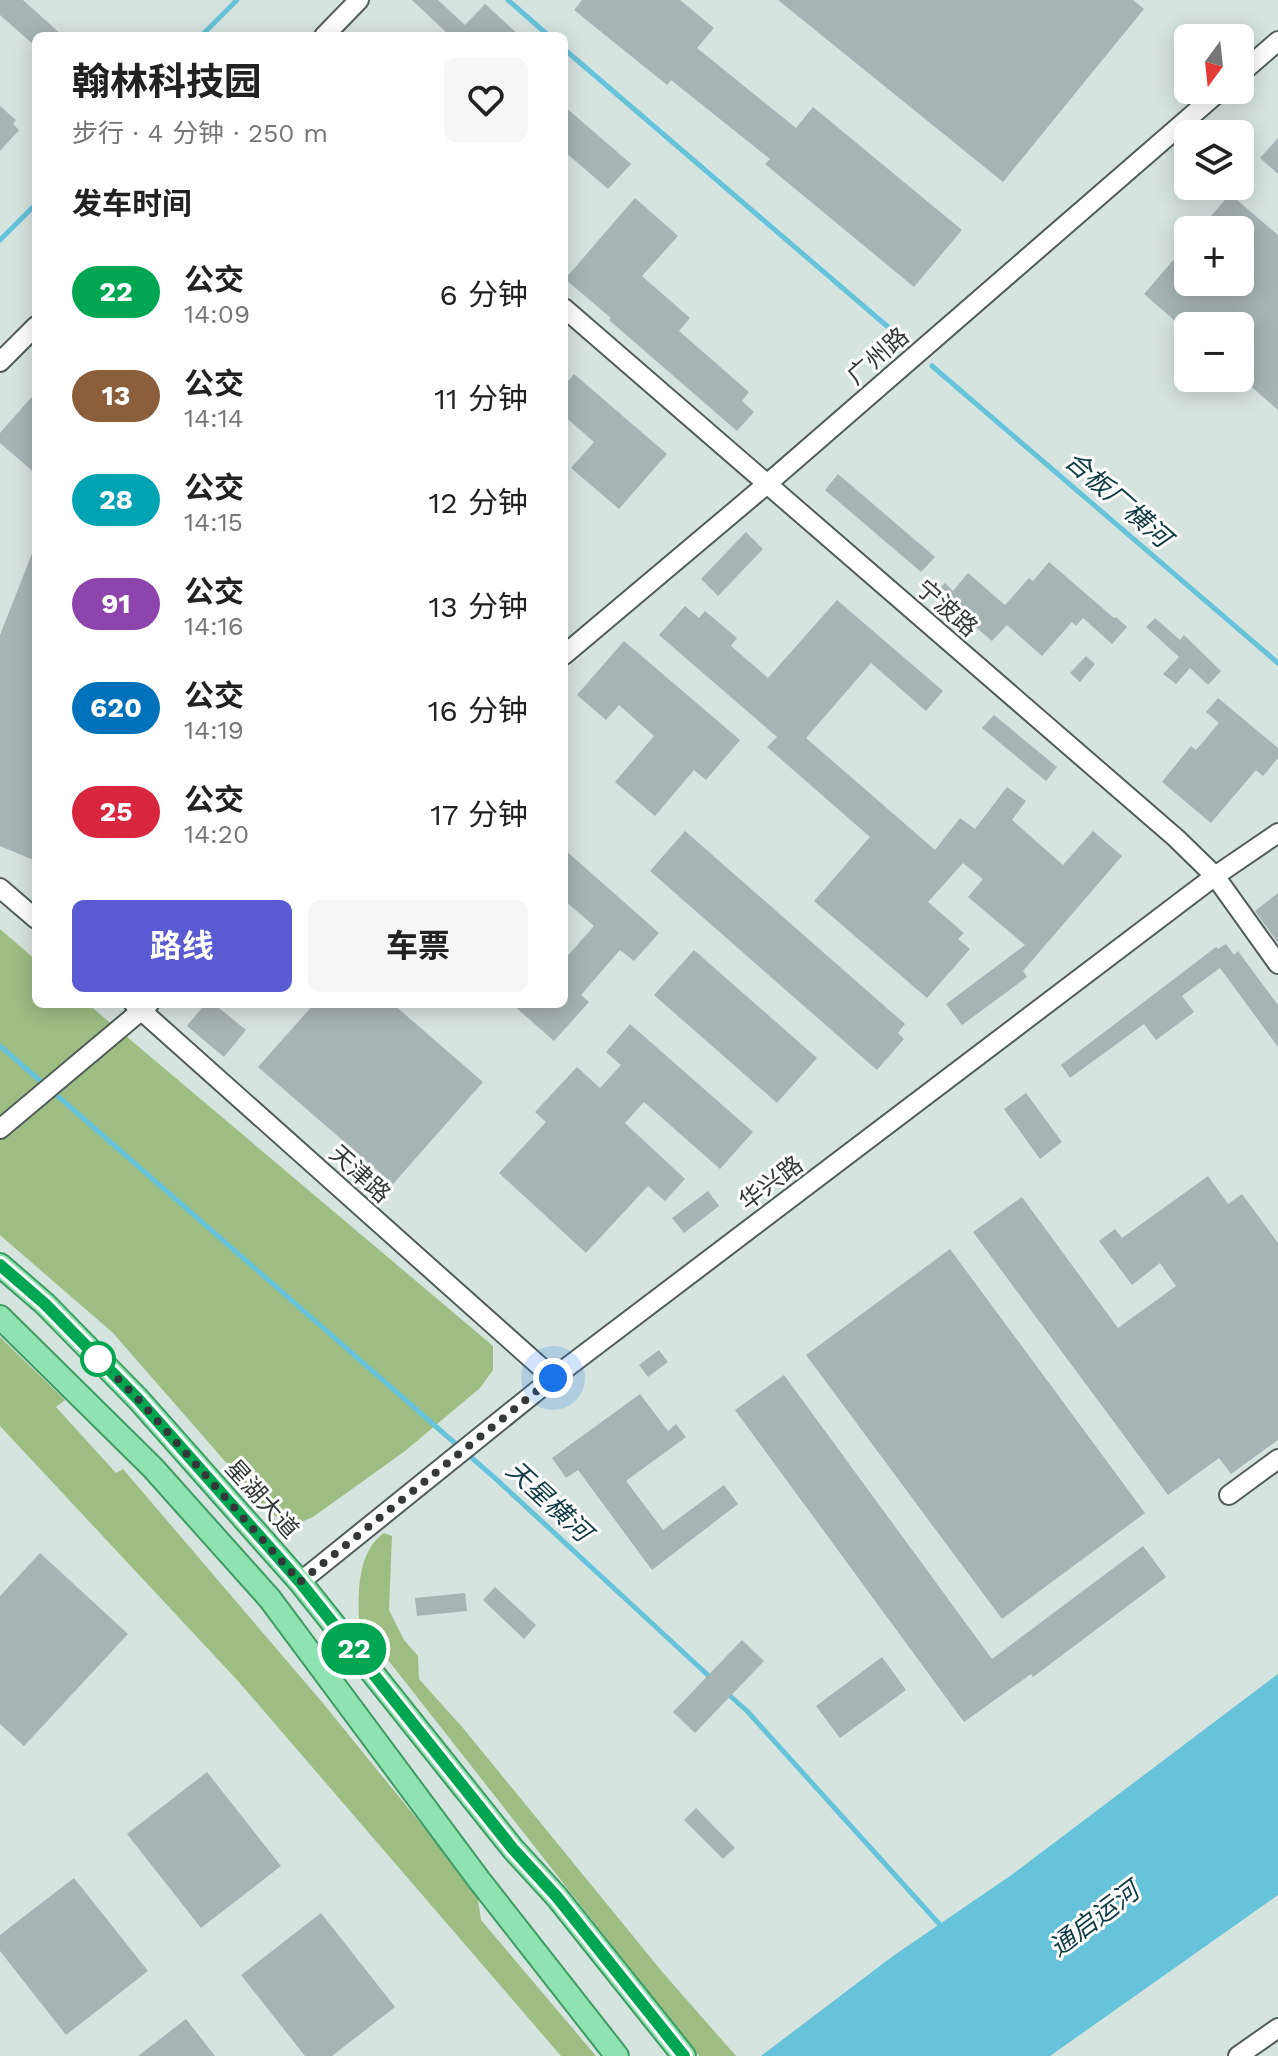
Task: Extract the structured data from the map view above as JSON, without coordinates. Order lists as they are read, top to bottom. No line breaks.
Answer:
{"streets":{"main road":["星湖大道"],"street":["广州路","宁波路","天津路","华兴路"]},"crossings":[["广州路","宁波路"],["宁波路","华兴路"],["天津路","华兴路"],["华兴路","星湖大道"]],"water":["合板厂横河","天星横河","通启运河"],"lines":["bus line 22"],"north":"bottom","page":{"on_map":"22","map_buttons":["+","−"],"heading":[["翰林科技园","步行 · 4 分钟 · 250 m"],"发车时间"],"list":[{"mark":"22","name":"公交","note":"14:09","value":"6 分钟"},{"mark":"13","name":"公交","note":"14:14","value":"11 分钟"},{"mark":"28","name":"公交","note":"14:15","value":"12 分钟"},{"mark":"91","name":"公交","note":"14:16","value":"13 分钟"},{"mark":"620","name":"公交","note":"14:19","value":"16 分钟"},{"mark":"25","name":"公交","note":"14:20","value":"17 分钟"}],"buttons":["路线","车票"]}}
